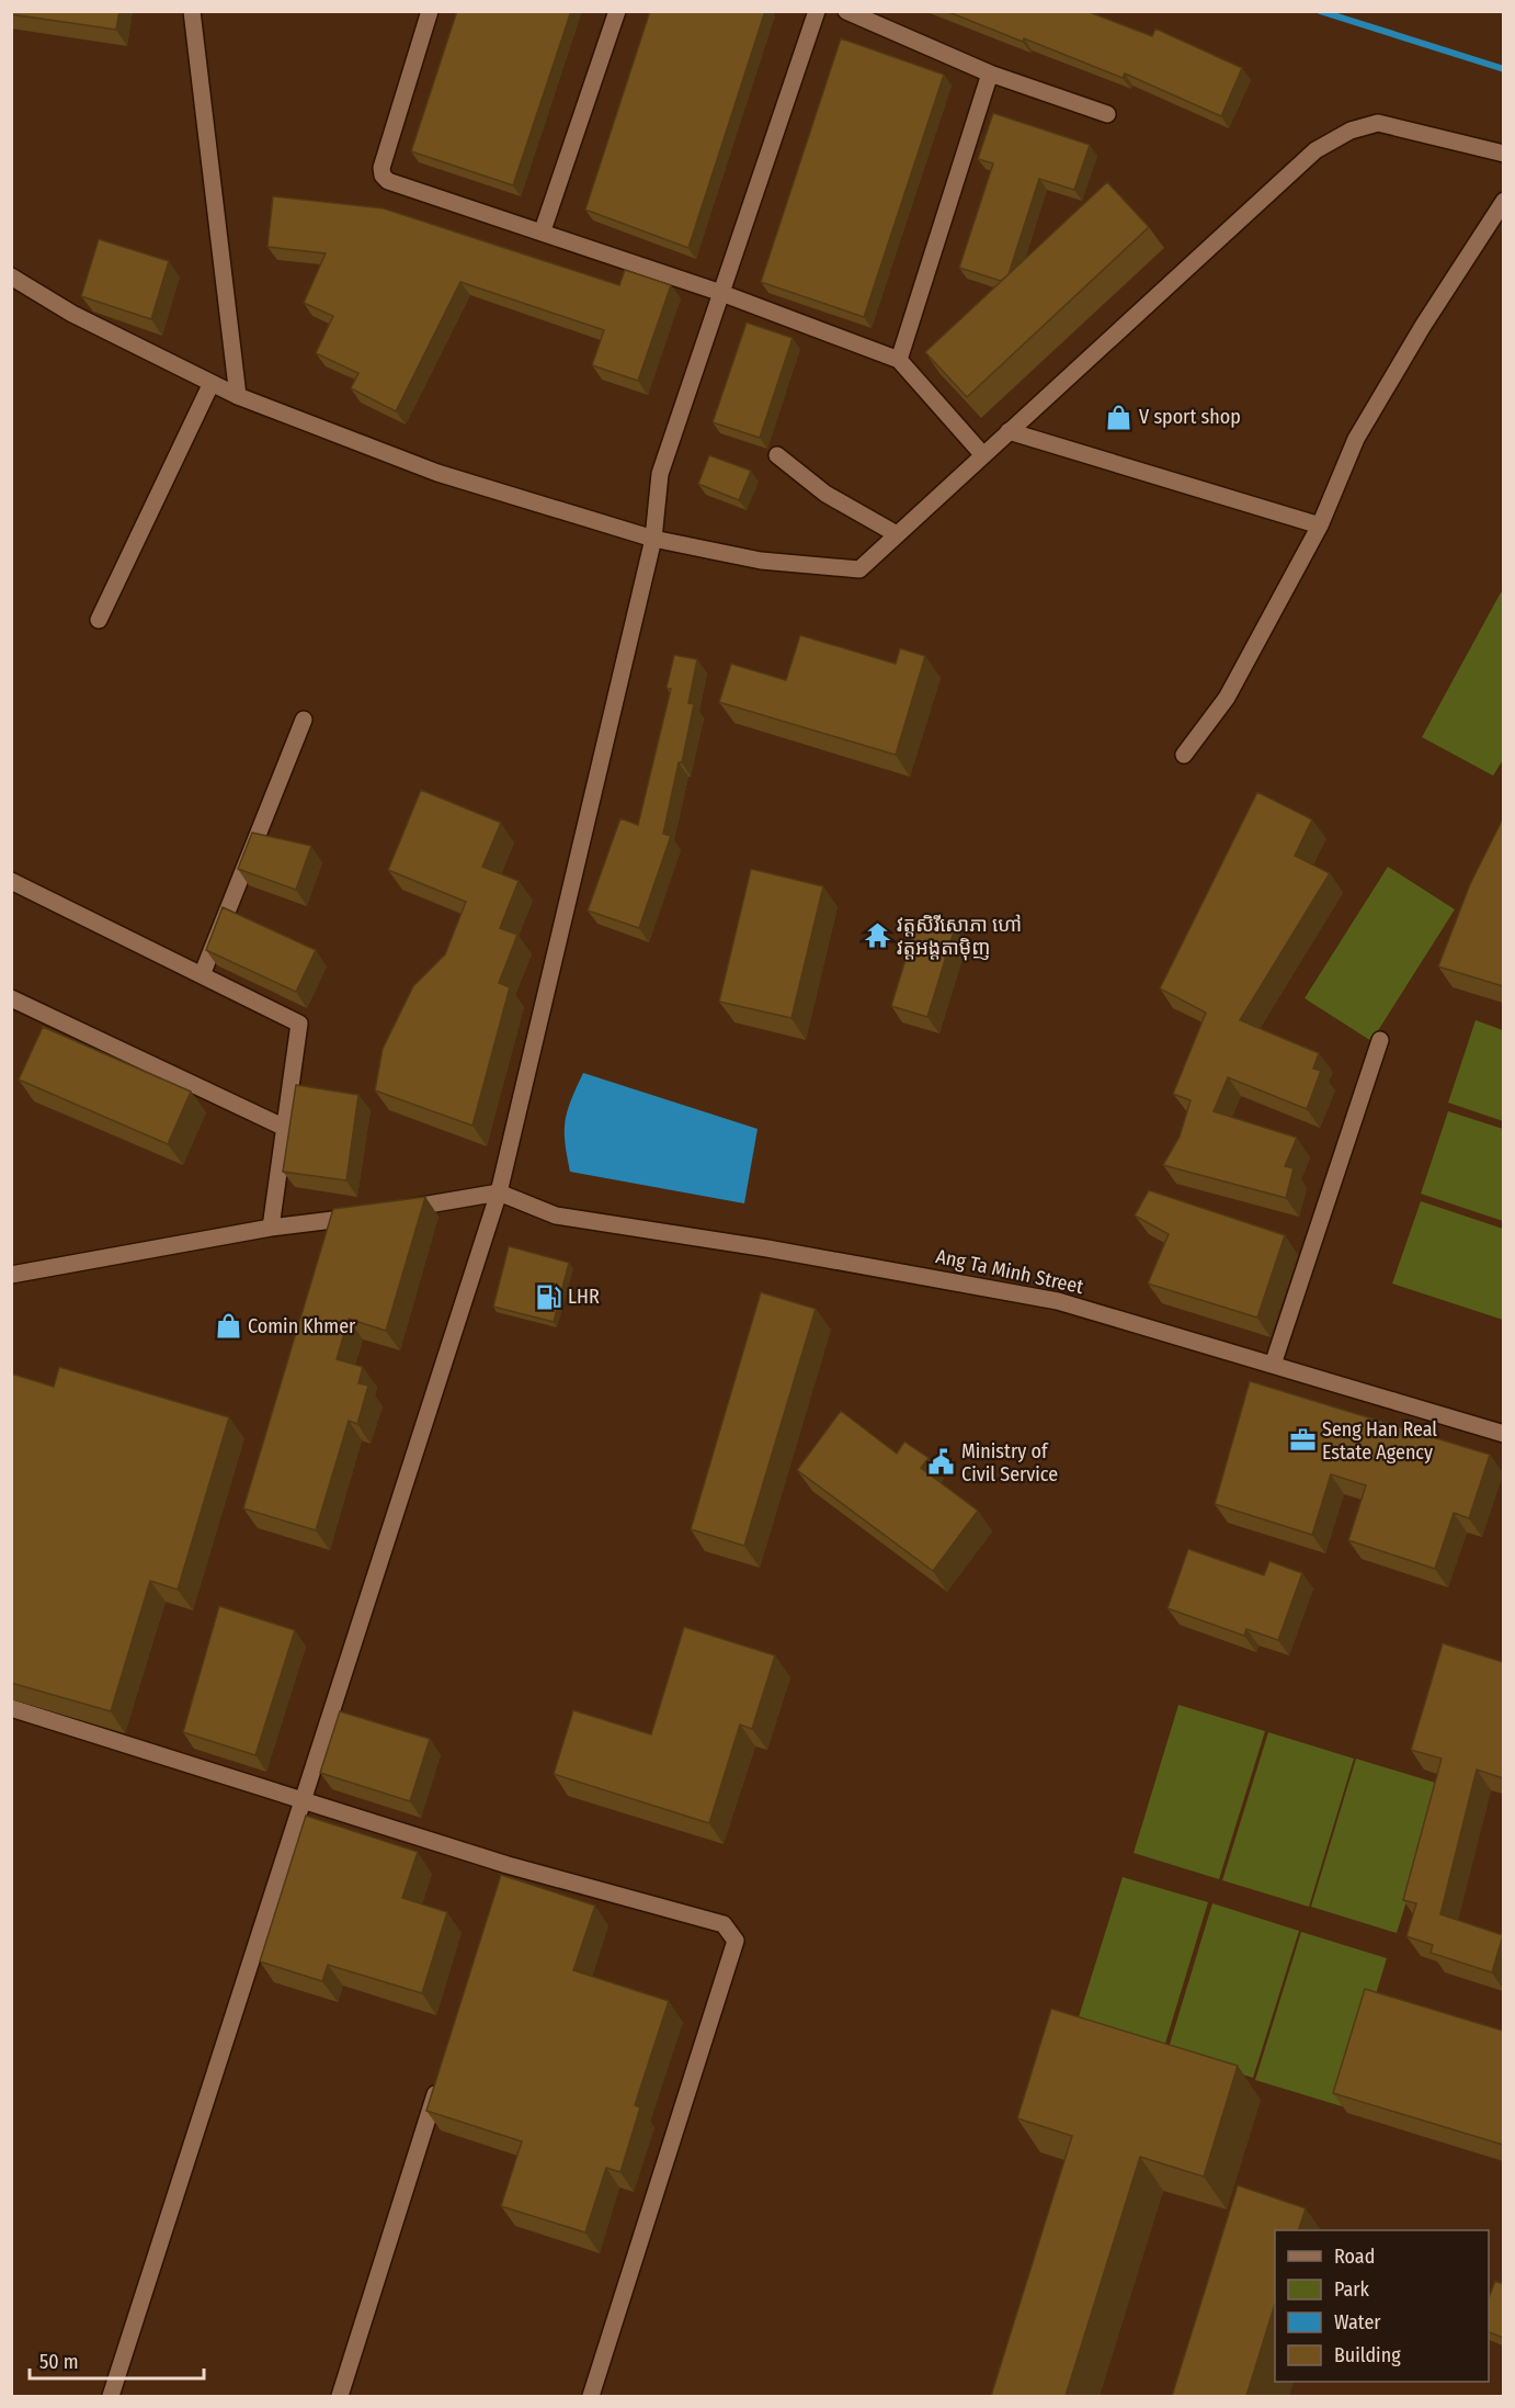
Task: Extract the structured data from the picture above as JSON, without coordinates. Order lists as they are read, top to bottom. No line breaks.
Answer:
{"streets":{"street":["Ang Ta Minh Street"]},"places":{"shop":["V sport shop","Comin Khmer"],"temple":["វត្តសិរីសោភា ហៅ វត្តអង្តតាម៉ិញ"],"fuel station":["LHR"],"office":["Seng Han Real Estate Agency"],"public building":["Ministry of Civil Service"]},"legend":["Road","Park","Water","Building"],"scale_bar":"50 m"}
